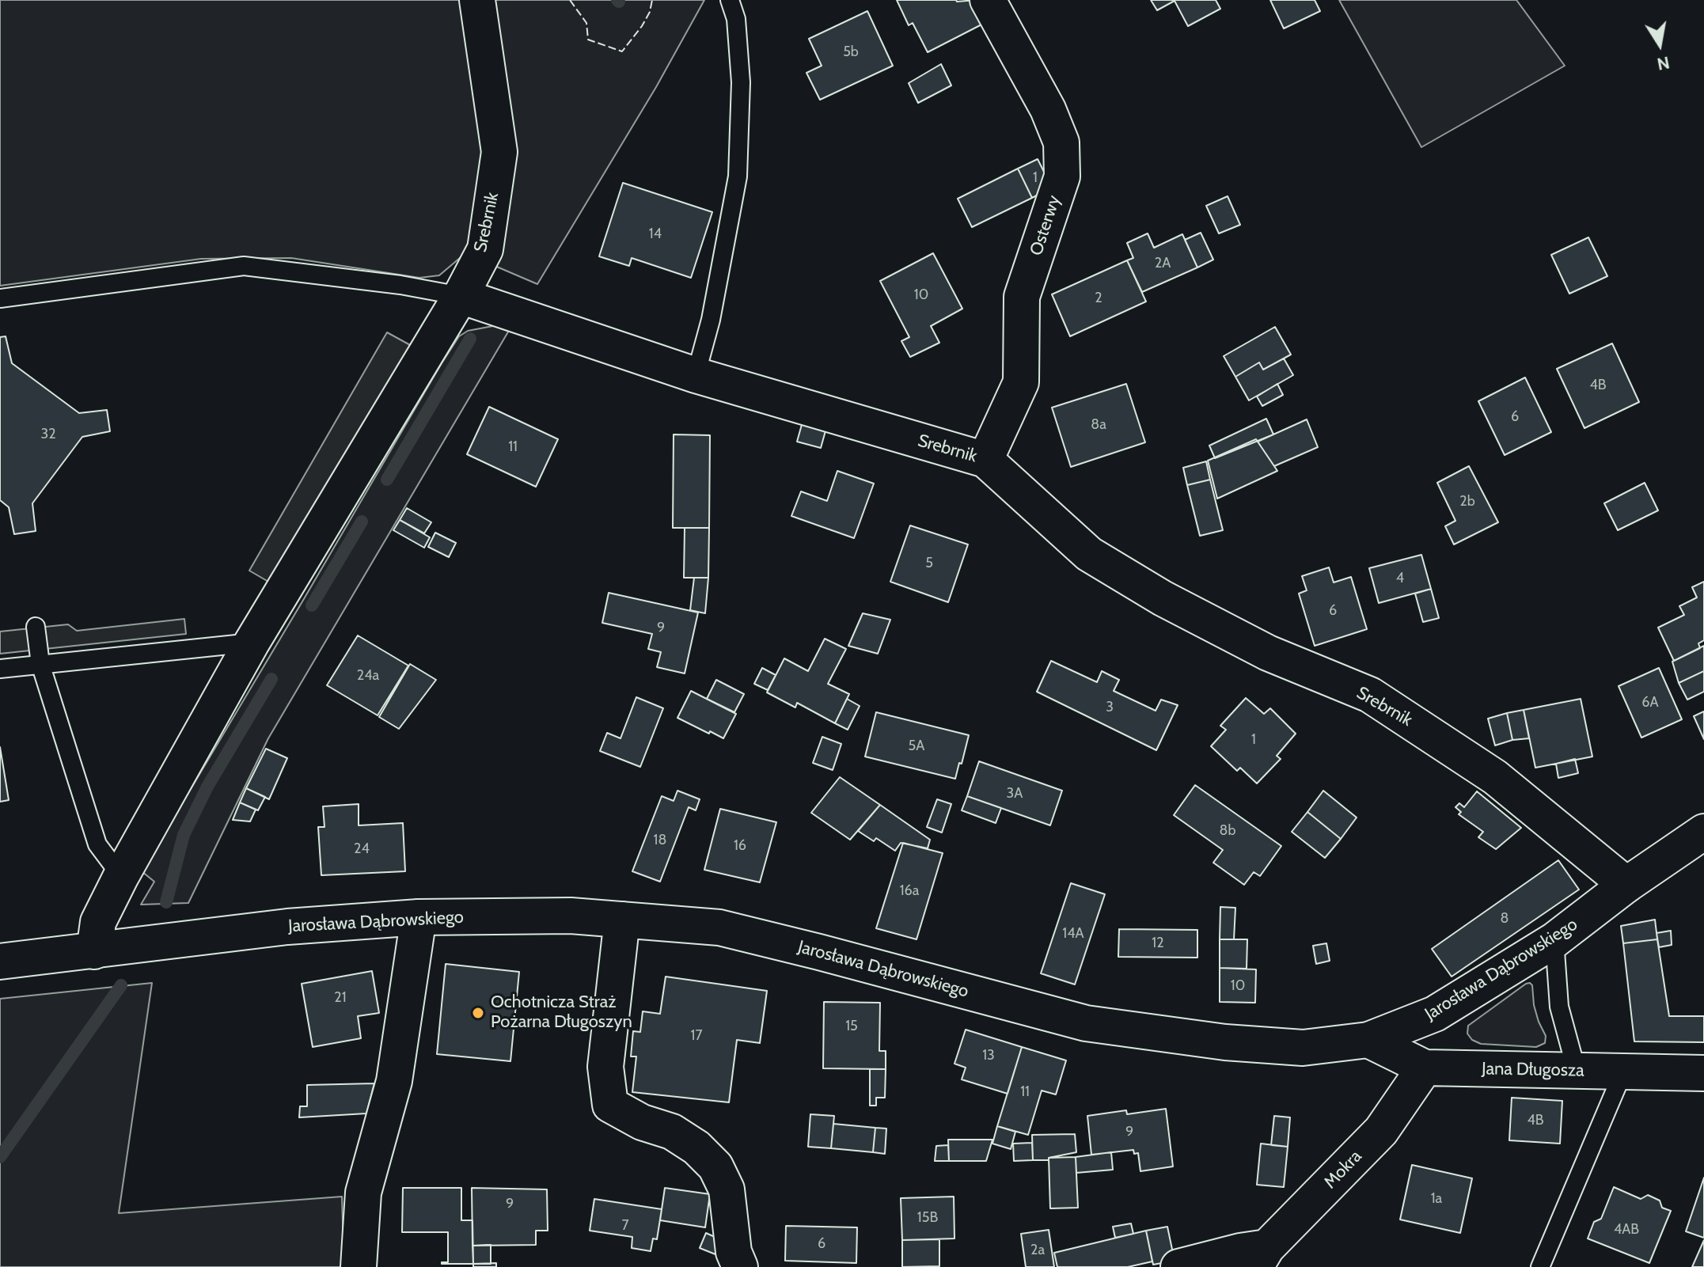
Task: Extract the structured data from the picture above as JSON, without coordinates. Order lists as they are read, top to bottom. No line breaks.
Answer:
{"streets":{"street":["Srebrnik","Osterwy","Jarosława Dąbrowskiego","Jana Długosza","Mokra"]},"crossings":[["Srebrnik","Osterwy"],["Srebrnik","Jarosława Dąbrowskiego"],["Jarosława Dąbrowskiego","Jana Długosza"],["Jana Długosza","Mokra"]],"places":["Ochotnicza Straż Pożarna Długoszyn"],"house_numbers":["5b","1","14","2A","10","2","4B","6","8a","32","11","2b","5","4","6","9","24a","6A","3","1","5A","3A","8b","18","16","24","16a","8","14A","12","10","21","15","17","13","11","4B","9","1a","9","15B","7","4AB","6","2a"],"north":"bottom"}
